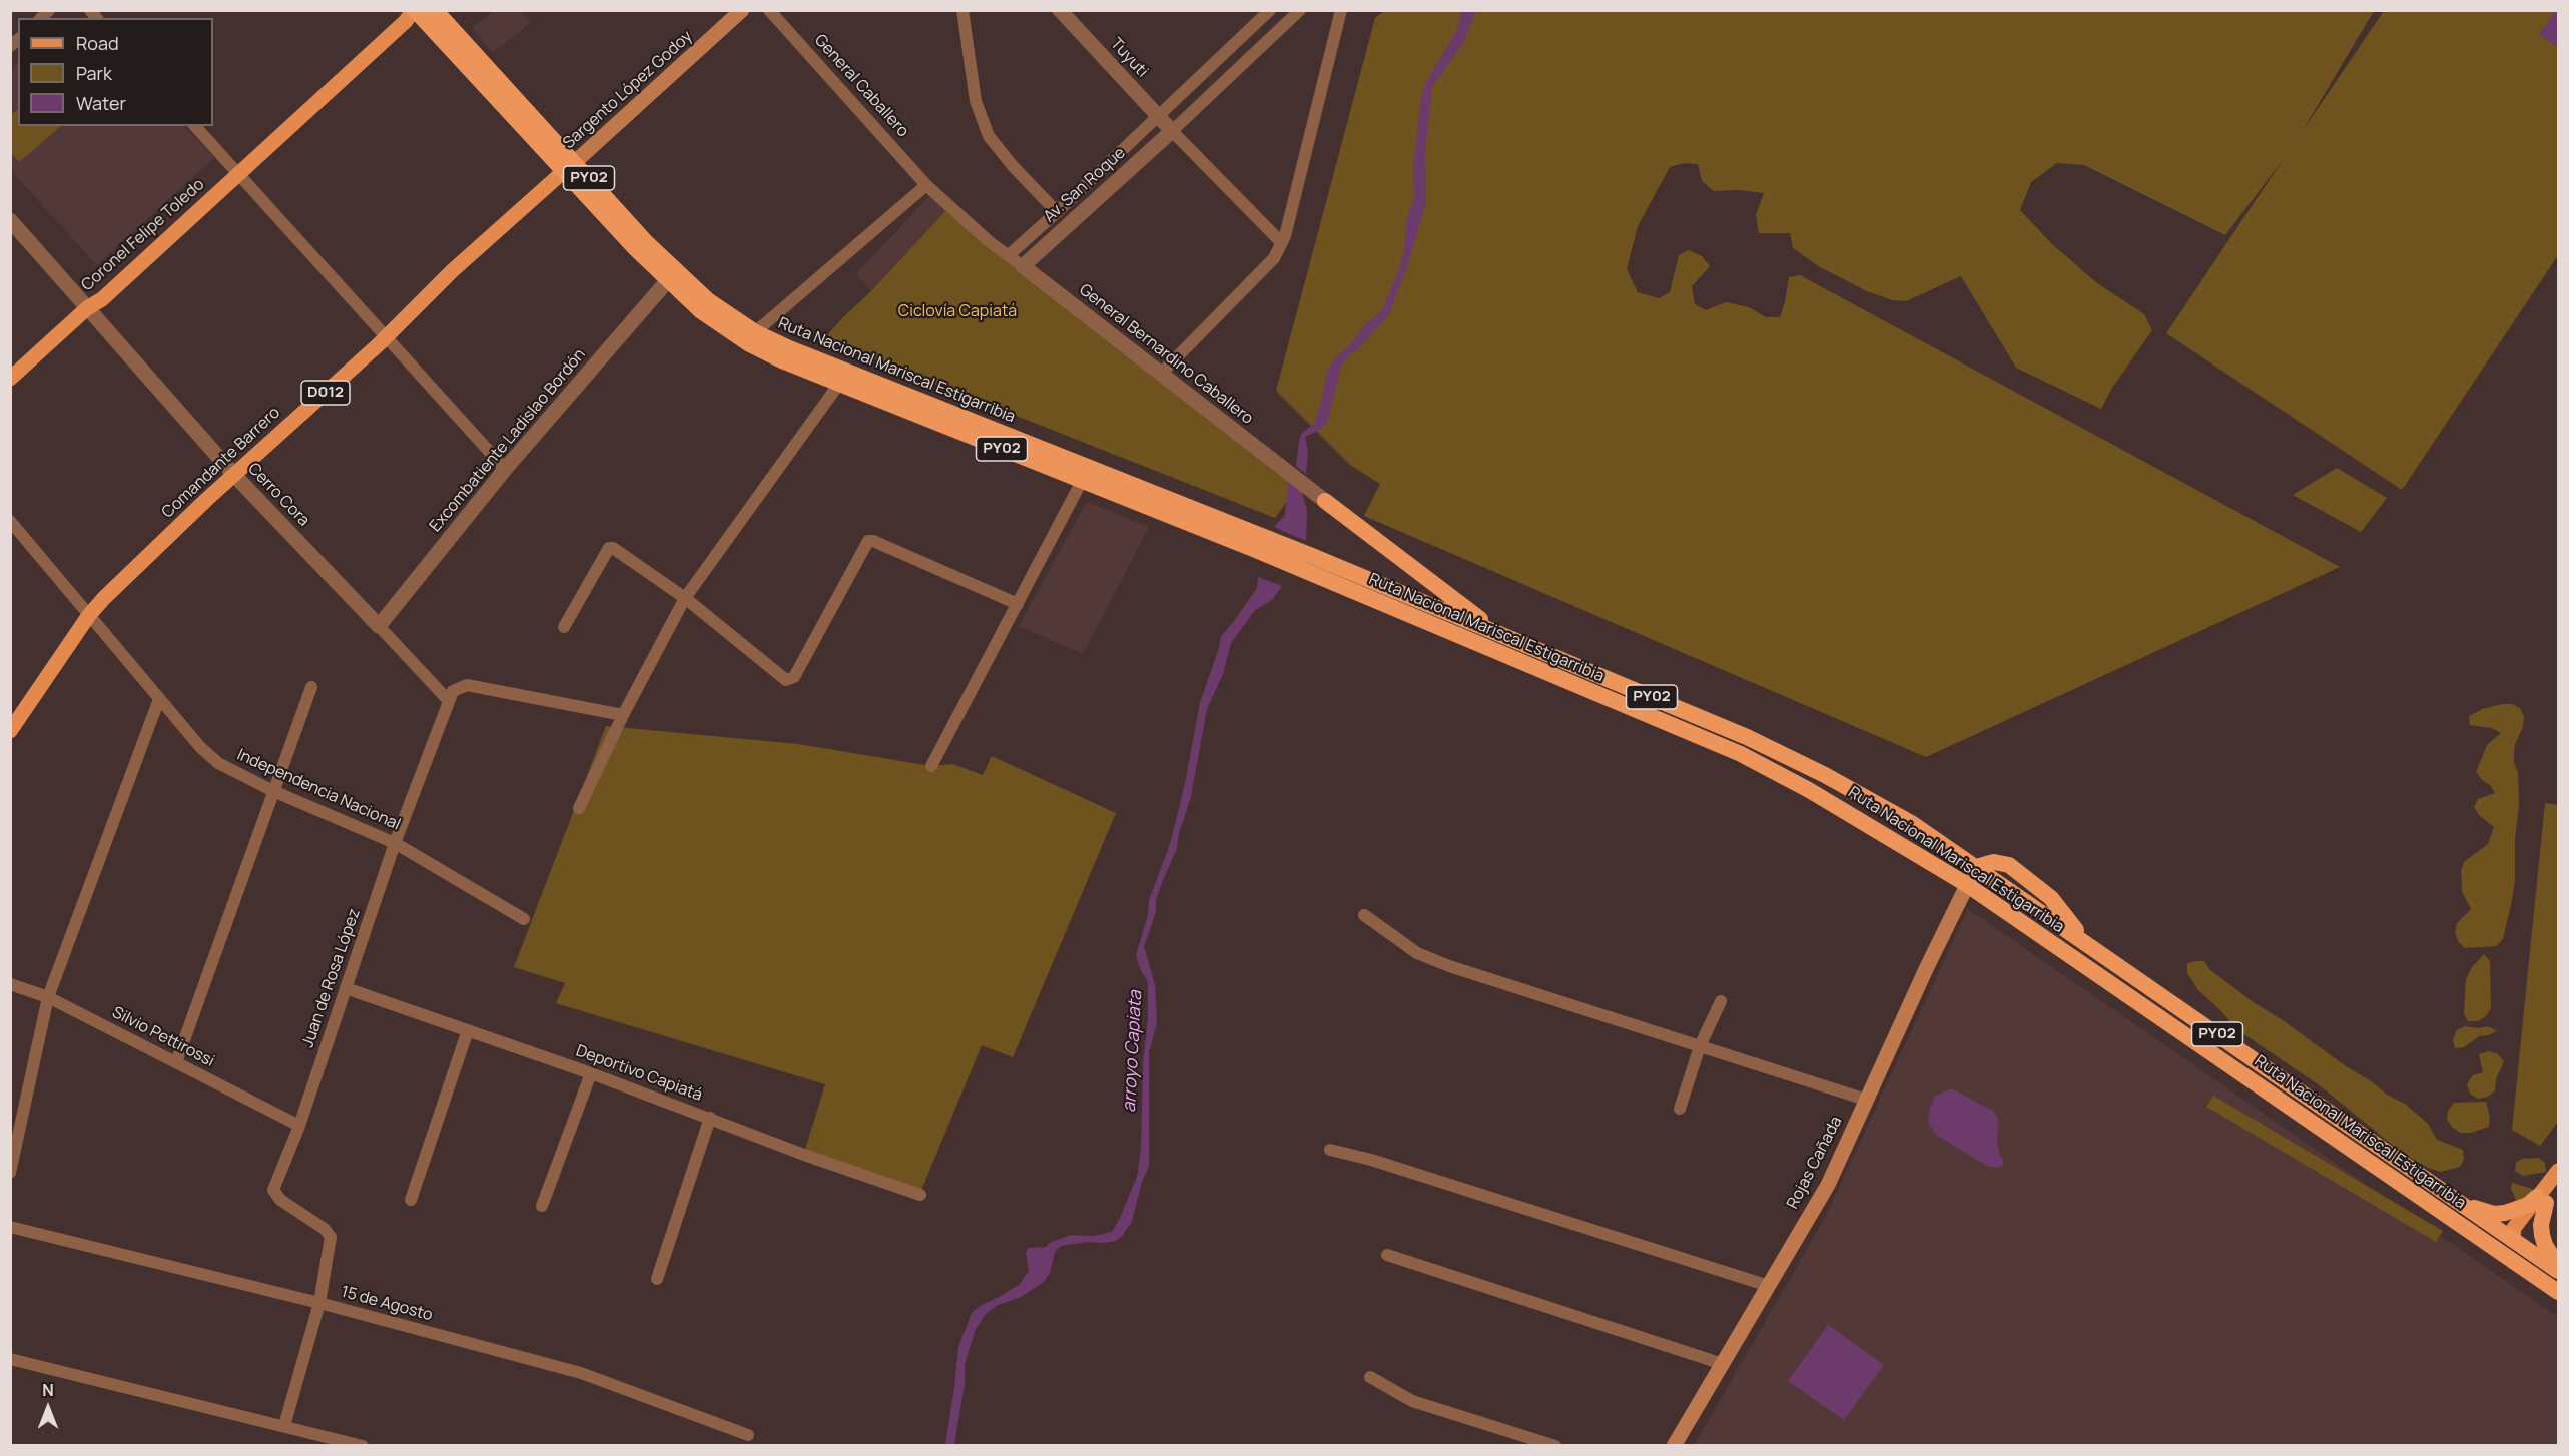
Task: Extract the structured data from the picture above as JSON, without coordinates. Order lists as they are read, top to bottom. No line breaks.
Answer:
{"streets":{"highway":["PY02","Ruta Nacional Mariscal Estigarribia"],"main road":["Sargento López Godoy","Coronel Felipe Toledo","D012","Comandante Barrero","Rojas Cañada"],"street":["Tuyuti","General Caballero","Av. San Roque","General Bernardino Caballero","Excombatiente Ladislao Bordón","Cerro Cora","Independencia Nacional","Juan de Rosa López","Silvio Pettirossi","Deportivo Capiatá","15 de Agosto"]},"crossings":[["Tuyuti","Av. San Roque"],["General Caballero","Av. San Roque"],["General Caballero","General Bernardino Caballero"],["Sargento López Godoy","Ruta Nacional Mariscal Estigarribia"],["Sargento López Godoy","Comandante Barrero"],["Av. San Roque","General Bernardino Caballero"],["Coronel Felipe Toledo","Ruta Nacional Mariscal Estigarribia"],["Coronel Felipe Toledo","Cerro Cora"],["Ruta Nacional Mariscal Estigarribia","Excombatiente Ladislao Bordón"],["Ruta Nacional Mariscal Estigarribia","Comandante Barrero"],["Ruta Nacional Mariscal Estigarribia","Rojas Cañada"],["Excombatiente Ladislao Bordón","Cerro Cora"],["Comandante Barrero","Cerro Cora"],["Comandante Barrero","Independencia Nacional"],["Cerro Cora","Juan de Rosa López"],["Independencia Nacional","Juan de Rosa López"],["Juan de Rosa López","Silvio Pettirossi"],["Juan de Rosa López","Deportivo Capiatá"],["Juan de Rosa López","15 de Agosto"]],"water":["arroyo Capiata"],"parks":["Ciclovía Capiatá"],"legend":["Road","Park","Water"],"north":"top"}
